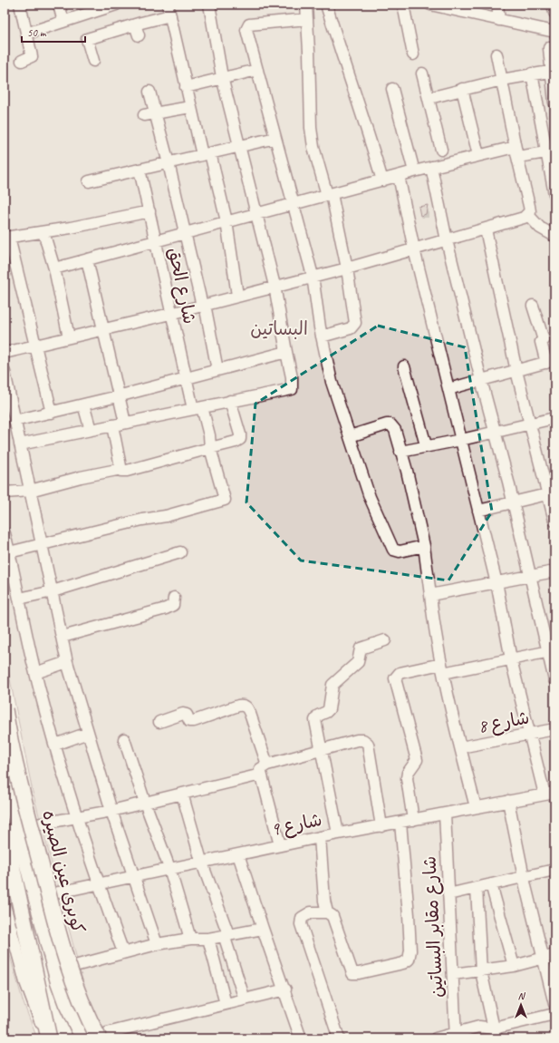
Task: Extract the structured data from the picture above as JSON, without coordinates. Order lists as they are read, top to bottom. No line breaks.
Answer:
{"streets":{"highway":["كوبرى عين الصيره"],"street":["شارع الحق","شارع 8","شارع 9","شارع مقابر البساتين"]},"crossings":[["شارع 9","شارع مقابر البساتين"]],"parks":["البساتين"],"scale_bar":"50 m","north":"top"}
